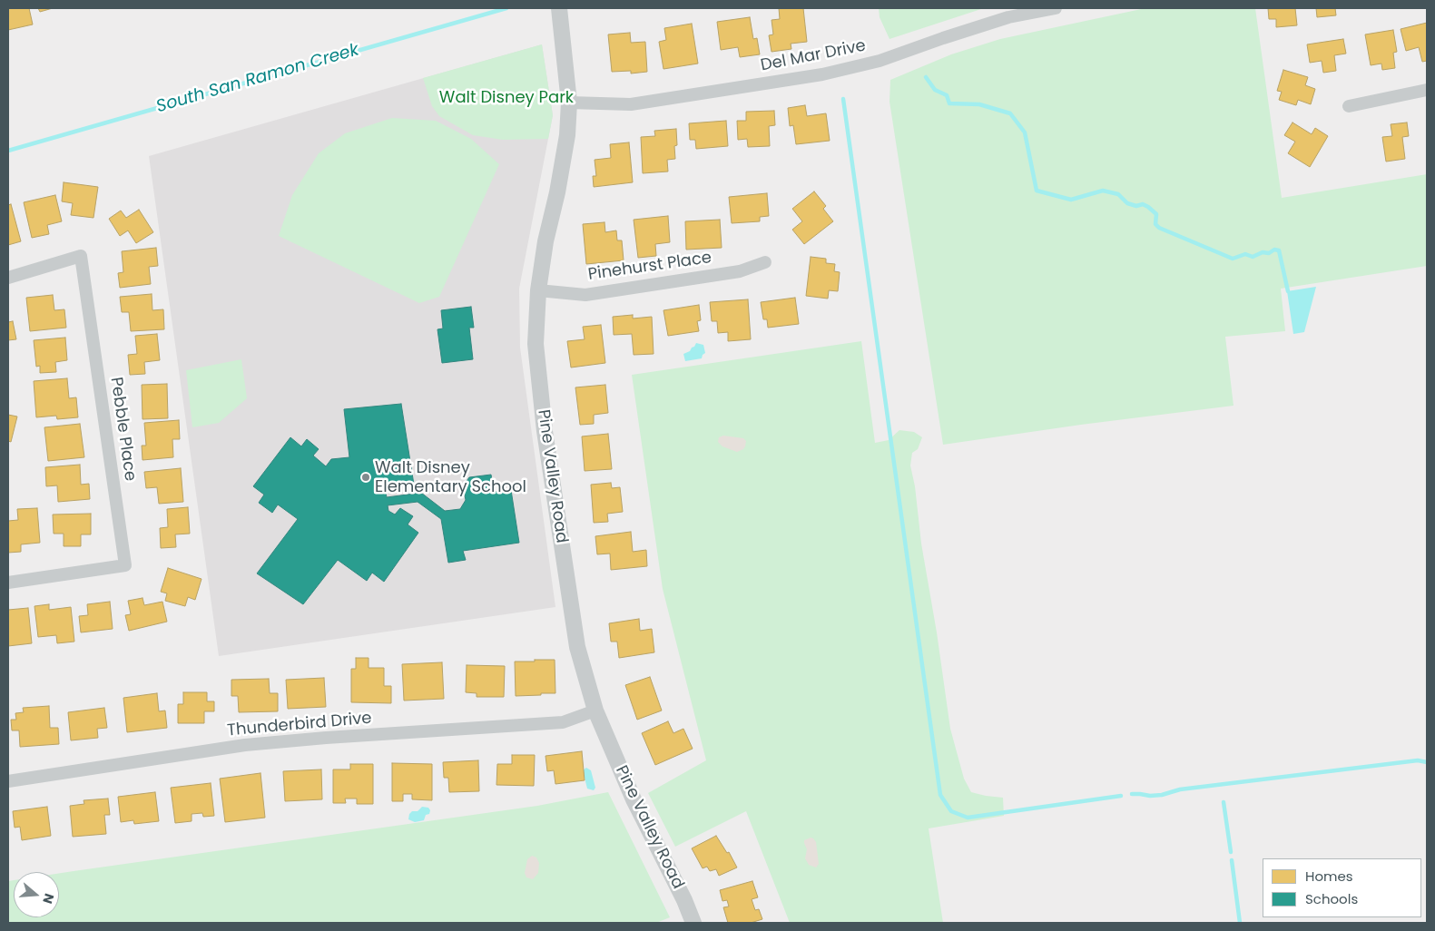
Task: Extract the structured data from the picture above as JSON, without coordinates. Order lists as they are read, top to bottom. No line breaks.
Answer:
{"streets":{"street":["Del Mar Drive","Pinehurst Place","Pebble Place","Pine Valley Road","Thunderbird Drive"]},"crossings":[["Del Mar Drive","Pine Valley Road"],["Pinehurst Place","Pine Valley Road"],["Pine Valley Road","Thunderbird Drive"]],"water":["South San Ramon Creek"],"parks":["Walt Disney Park"],"places":["Walt Disney Elementary School"],"legend":["Homes","Schools"],"north":"right"}
